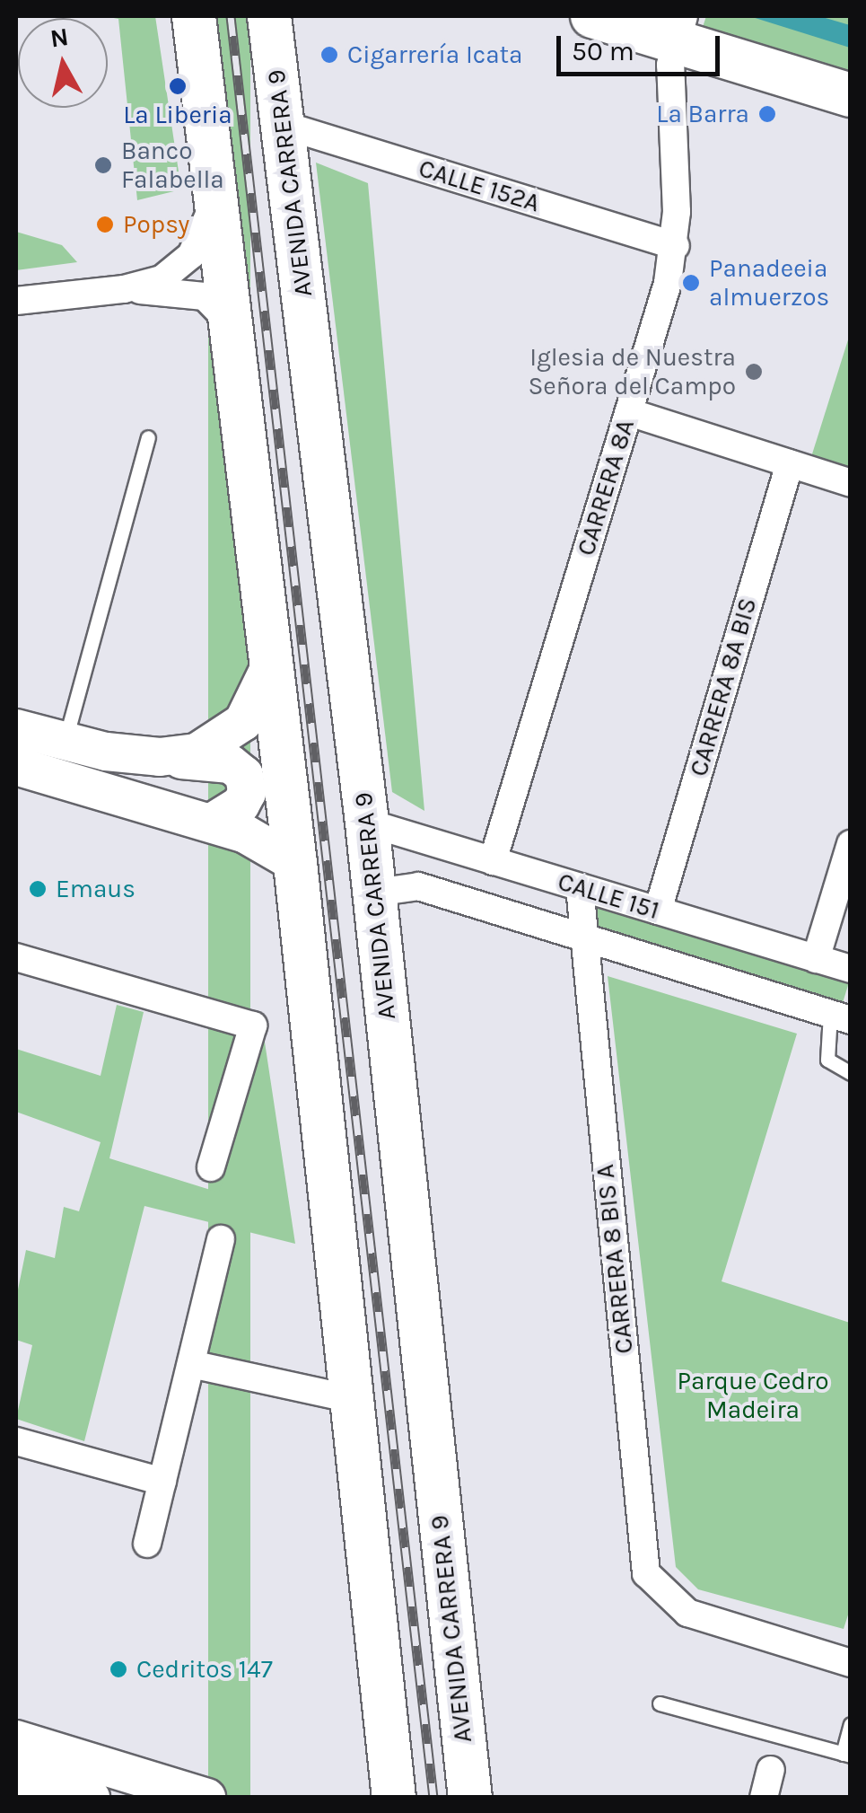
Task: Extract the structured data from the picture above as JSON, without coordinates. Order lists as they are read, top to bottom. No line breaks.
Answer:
{"streets":{"main road":["AVENIDA CARRERA 9"],"street":["CALLE 152A","CARRERA 8A","CARRERA 8A BIS","CALLE 151","CARRERA 8 BIS A"]},"crossings":[["AVENIDA CARRERA 9","CALLE 152A"],["AVENIDA CARRERA 9","CALLE 151"],["CALLE 152A","CARRERA 8A"],["CARRERA 8A","CALLE 151"],["CARRERA 8A BIS","CALLE 151"],["CALLE 151","CARRERA 8 BIS A"]],"parks":["Parque Cedro Madeira"],"places":["Cigarrería Icata","La Liberia","La Barra","Banco Falabella","Popsy","Panadeeia almuerzos","Iglesia de Nuestra Señora del Campo","Emaus","Cedritos 147"],"scale_bar":"50 m","north":"top"}
